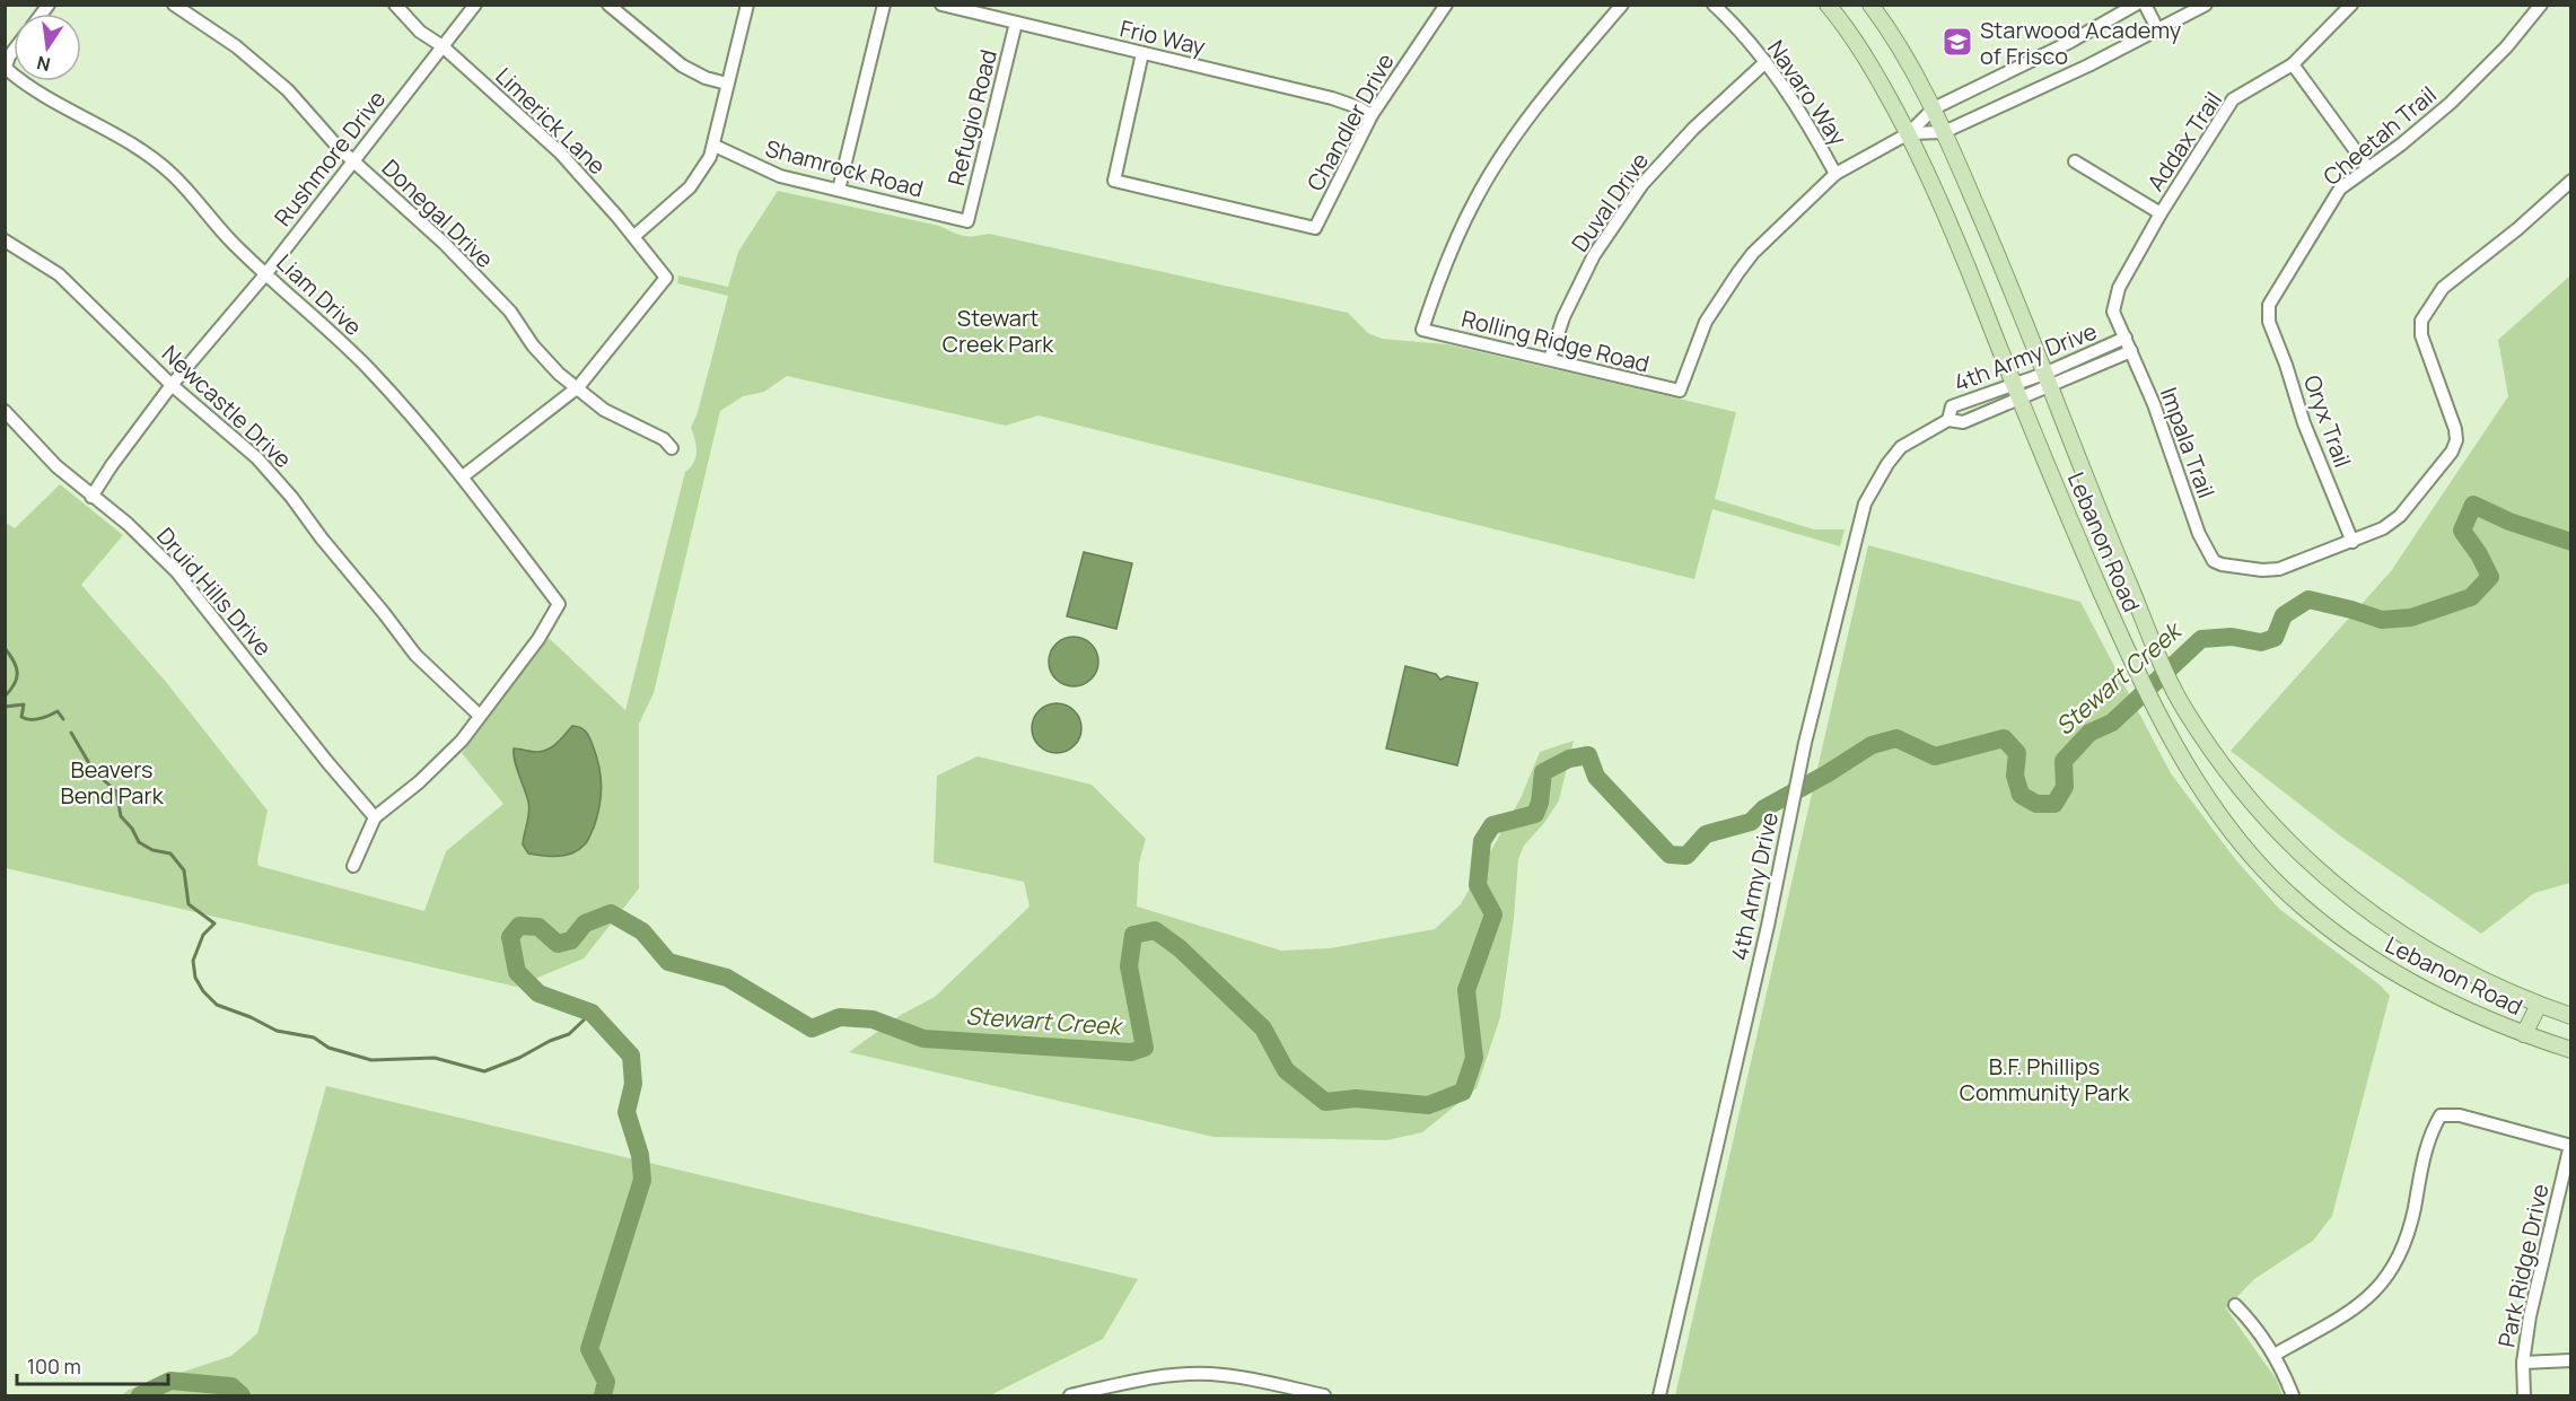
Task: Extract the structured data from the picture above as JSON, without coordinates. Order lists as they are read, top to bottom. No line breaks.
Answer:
{"streets":{"main road":["Lebanon Road"],"street":["Frio Way","Navaro Way","Refugio Road","Limerick Lane","Chandler Drive","Cheetah Trail","Addax Trail","Rushmore Drive","Shamrock Road","Duval Drive","Donegal Drive","Liam Drive","Rolling Ridge Road","4th Army Drive","Newcastle Drive","Oryx Trail","Impala Trail","Druid Hills Drive","Park Ridge Drive"]},"crossings":[["Frio Way","Refugio Road"],["Frio Way","Chandler Drive"],["Navaro Way","Duval Drive"],["Navaro Way","Rolling Ridge Road"],["Refugio Road","Shamrock Road"],["Limerick Lane","Rushmore Drive"],["Limerick Lane","Donegal Drive"],["Cheetah Trail","Oryx Trail"],["Addax Trail","4th Army Drive"],["Addax Trail","Impala Trail"],["Rushmore Drive","Donegal Drive"],["Rushmore Drive","Liam Drive"],["Rushmore Drive","Newcastle Drive"],["Rushmore Drive","Druid Hills Drive"],["Duval Drive","Rolling Ridge Road"],["Liam Drive","Newcastle Drive"],["4th Army Drive","Impala Trail"],["4th Army Drive","Lebanon Road"],["Oryx Trail","Impala Trail"]],"water":["Stewart Creek"],"parks":["Stewart Creek Park","Beavers Bend Park","B.F. Phillips Community Park"],"places":{"school or university":["Starwood Academy of Frisco"]},"scale_bar":"100 m","north":"bottom"}
